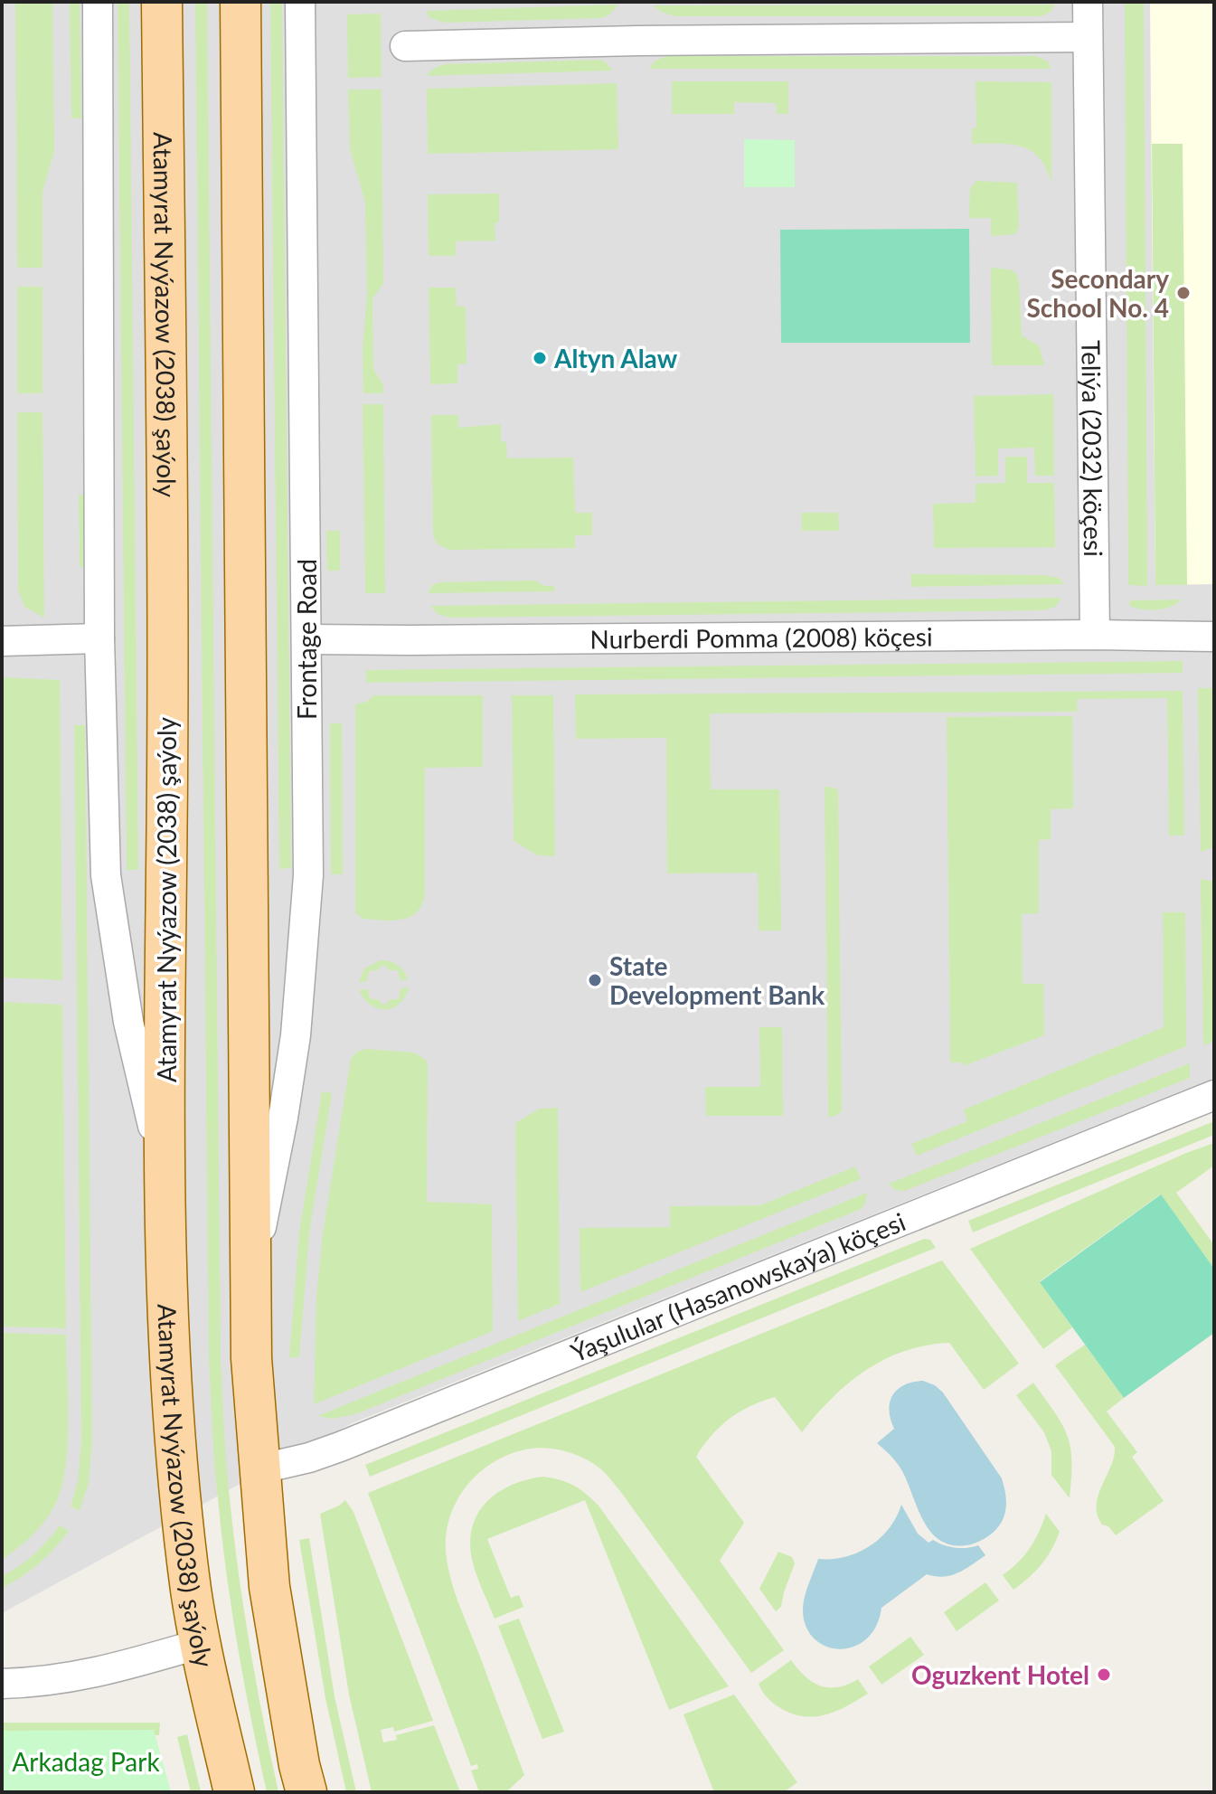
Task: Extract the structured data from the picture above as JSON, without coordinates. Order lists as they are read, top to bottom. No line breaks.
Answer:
{"streets":{"main road":["Atamyrat Nyýazow (2038) şaýoly"],"street":["Teliýa (2032) köçesi","Nurberdi Pomma (2008) köçesi","Frontage Road","Ýaşulular (Hasanowskaýa) köçesi"]},"crossings":[["Teliýa (2032) köçesi","Nurberdi Pomma (2008) köçesi"],["Nurberdi Pomma (2008) köçesi","Frontage Road"]],"parks":["Arkadag Park"],"places":["Secondary School No. 4","Altyn Alaw","State Development Bank","Oguzkent Hotel"]}
